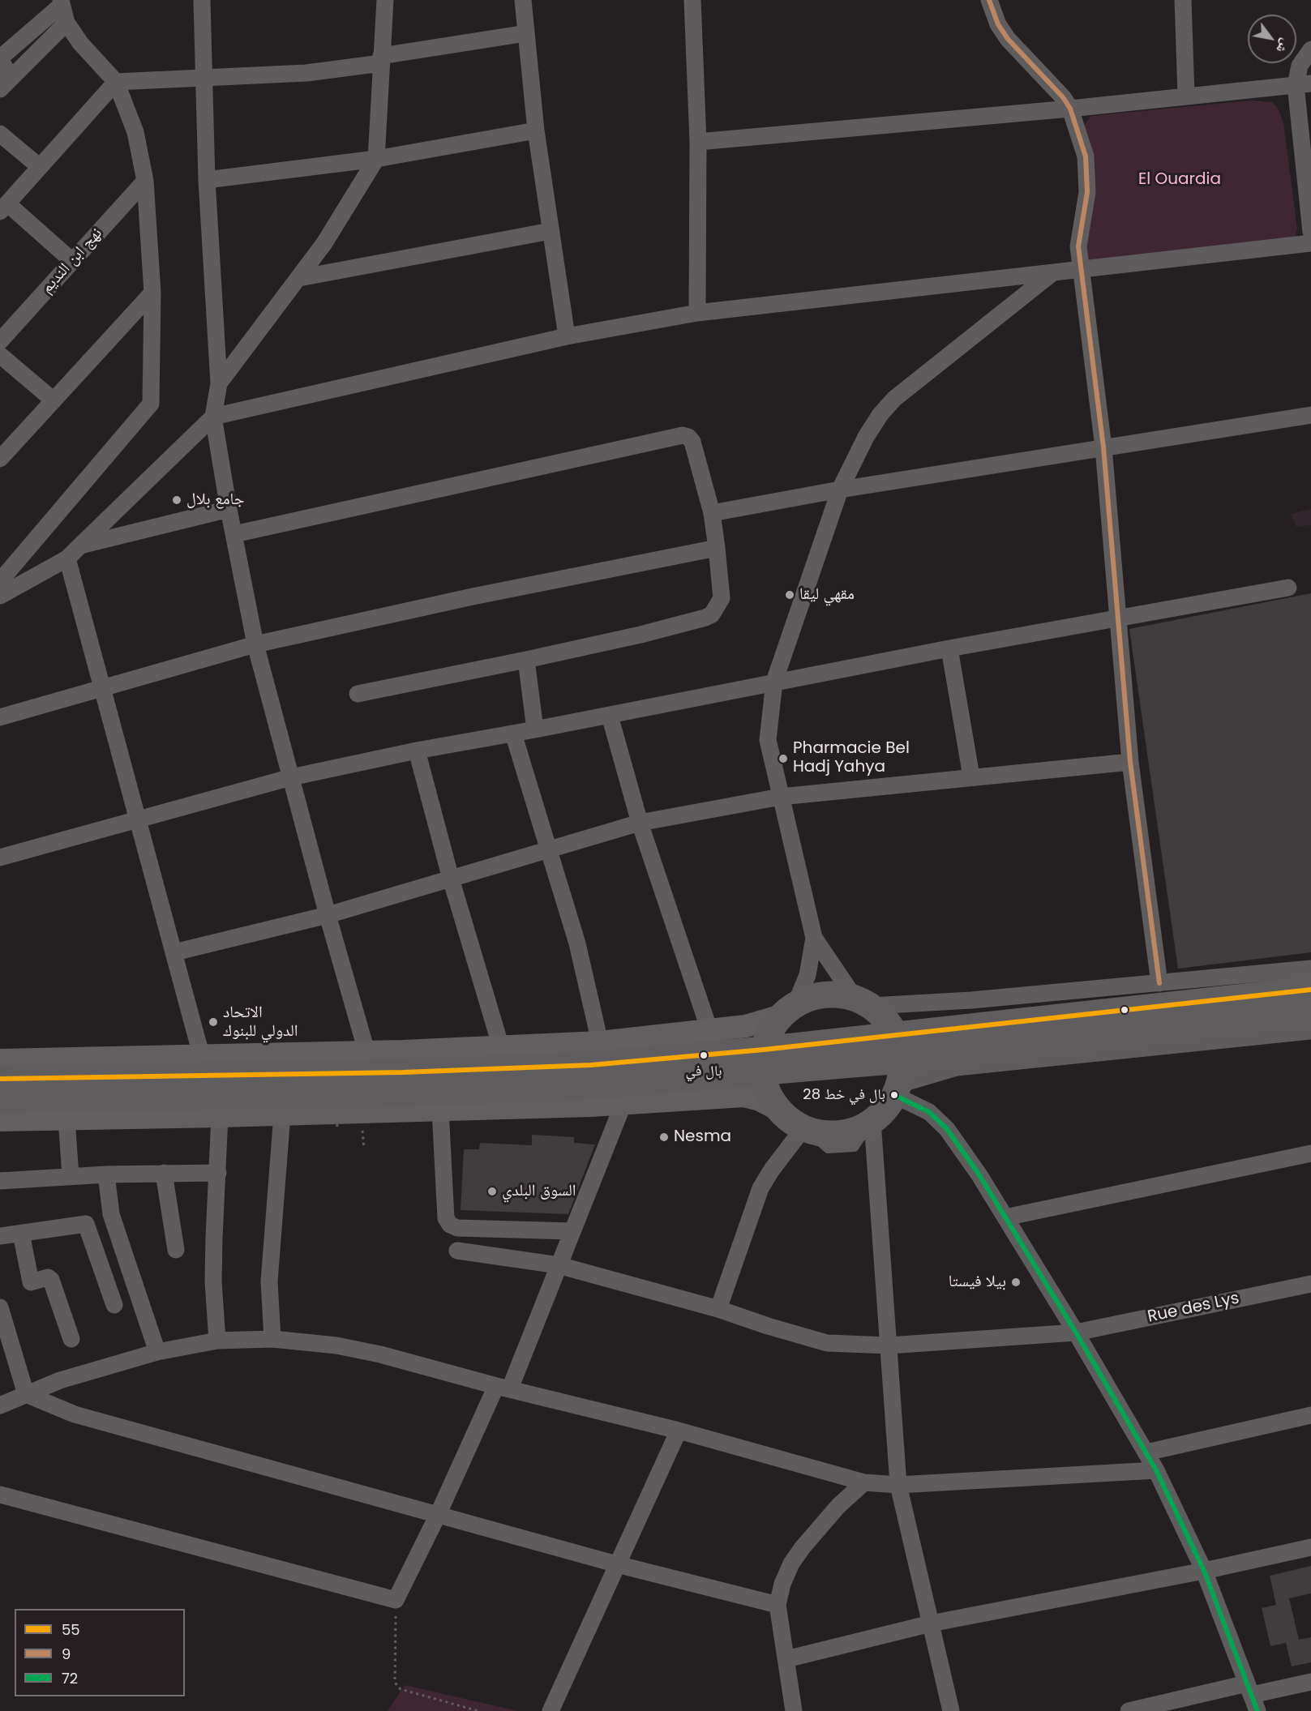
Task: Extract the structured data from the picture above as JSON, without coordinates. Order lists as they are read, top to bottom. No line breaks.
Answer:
{"streets":{"street":["نهج ابن النديم","Rue des Lys"]},"parks":["El Ouardia"],"places":["جامع بلال","مقهي ليقا","Pharmacie Bel Hadj Yahya","الاتحاد الدولي للبنوك","بال في","بال في خط 28","Nesma","السوق البلدي","بيلا فيستا"],"lines":["transit line 9","transit line 55","transit line 72"],"legend":["55","9","72"],"north":"bottom right"}
